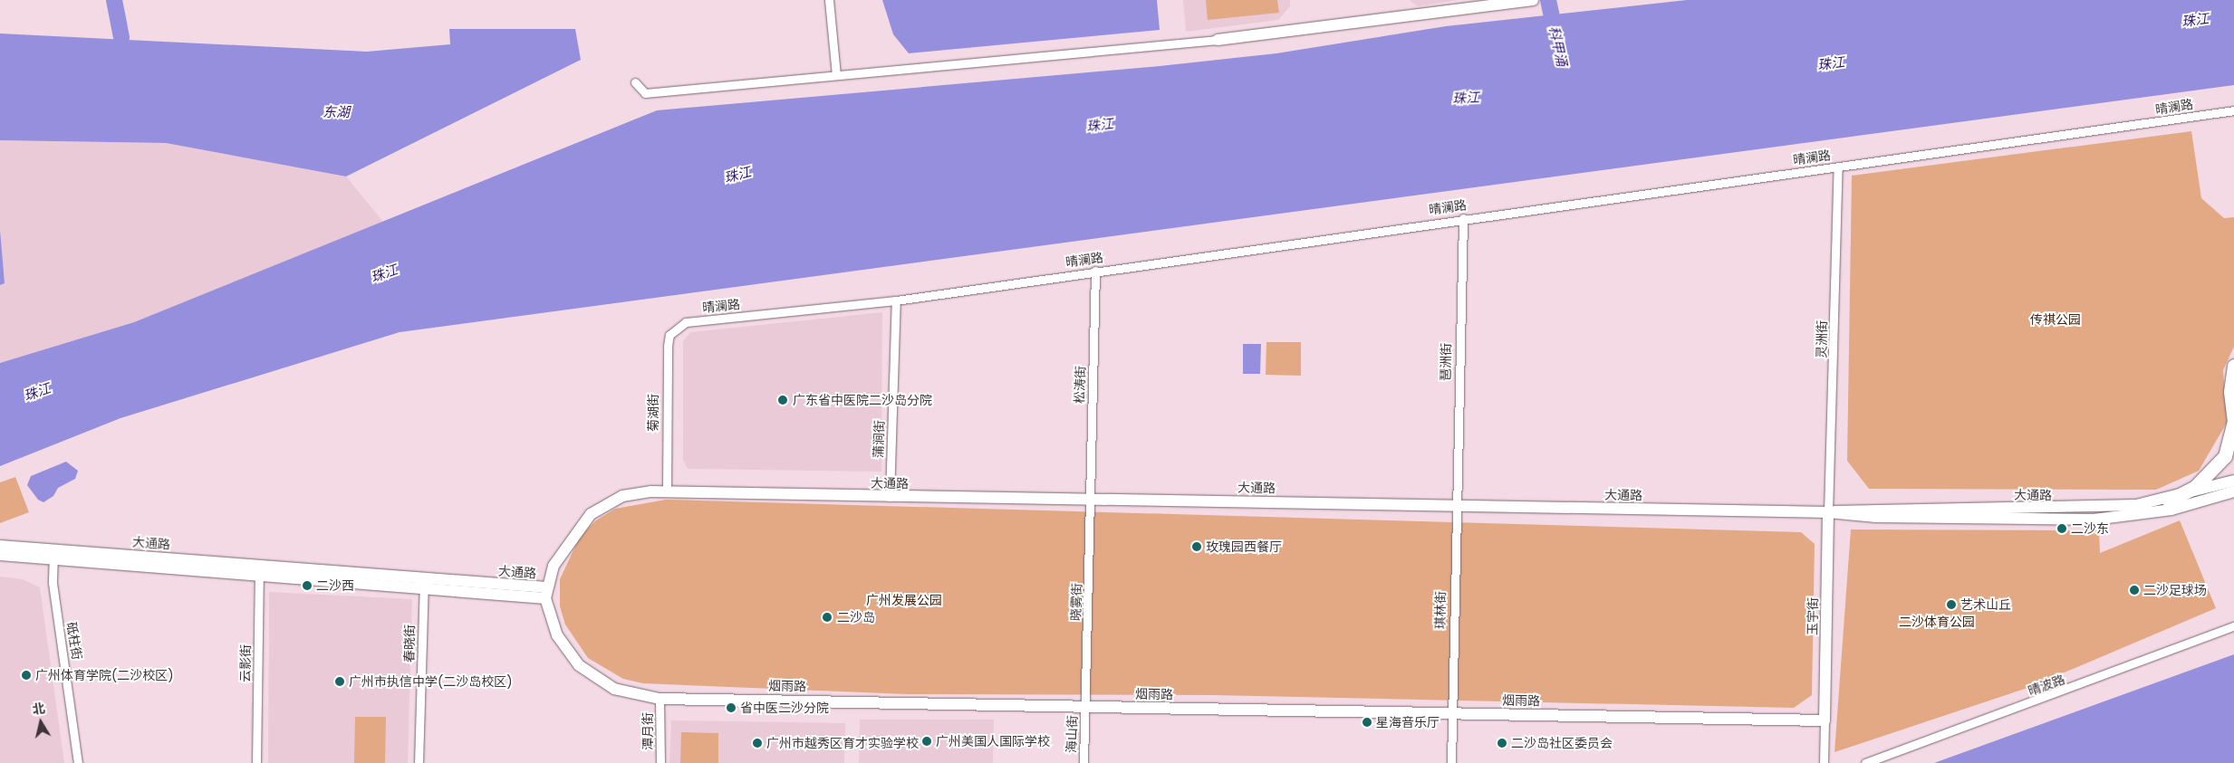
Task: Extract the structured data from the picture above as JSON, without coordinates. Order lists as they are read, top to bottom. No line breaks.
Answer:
{"streets":{"main road":["大通路","玉宇街","烟雨路"],"street":["晴澜路","灵洲街","琶洲街","松涛街","菊湖街","蒲涧街","晓雾街","琪林街","砥柱街","春晓街","云影街","晴波路","潭月街","海山街"]},"crossings":[["晴澜路","灵洲街"],["晴澜路","琶洲街"],["晴澜路","松涛街"],["晴澜路","菊湖街"],["晴澜路","蒲涧街"],["灵洲街","大通路"],["灵洲街","玉宇街"],["琶洲街","大通路"],["琶洲街","琪林街"],["松涛街","大通路"],["松涛街","晓雾街"],["菊湖街","大通路"],["蒲涧街","大通路"],["大通路","晓雾街"],["大通路","琪林街"],["大通路","玉宇街"],["大通路","砥柱街"],["大通路","春晓街"],["大通路","云影街"],["大通路","烟雨路"],["晓雾街","烟雨路"],["晓雾街","海山街"],["琪林街","烟雨路"],["玉宇街","烟雨路"],["烟雨路","潭月街"],["烟雨路","海山街"]],"water":["珠江","科甲涌","东湖"],"parks":["传祺公园","广州发展公园","二沙体育公园"],"places":["广东省中医院二沙岛分院","二沙东","玫瑰园西餐厅","二沙西","二沙足球场","艺术山丘","二沙岛","广州体育学院(二沙校区)","广州市执信中学(二沙岛校区)","省中医二沙分院","星海音乐厅","广州美国人国际学校","广州市越秀区育才实验学校","二沙岛社区委员会"],"north":"top"}
